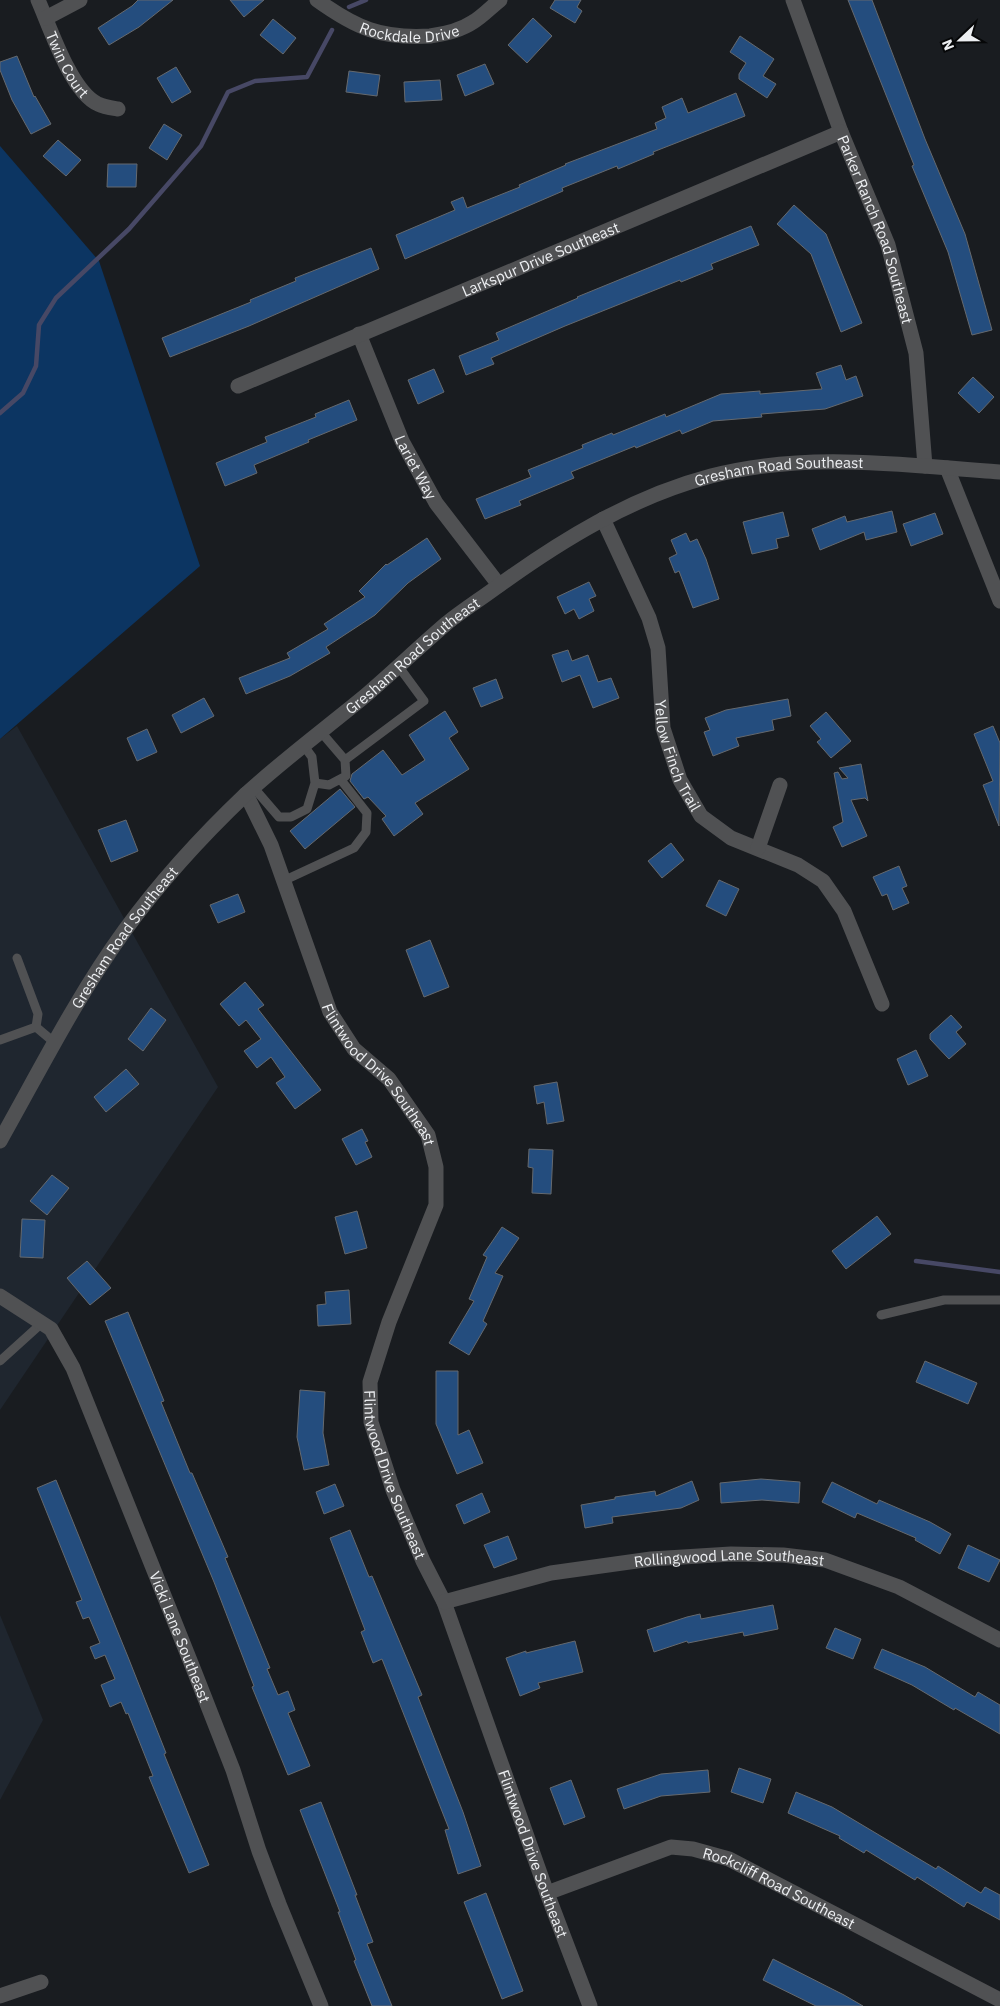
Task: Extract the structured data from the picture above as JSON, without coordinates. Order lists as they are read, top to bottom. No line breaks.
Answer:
{"streets":{"street":["Rockdale Drive","Twin Court","Parker Ranch Road Southeast","Larkspur Drive Southeast","Lariet Way","Gresham Road Southeast","Yellow Finch Trail","Flintwood Drive Southeast","Rollingwood Lane Southeast","Vicki Lane Southeast","Rockcliff Road Southeast"]},"crossings":[["Parker Ranch Road Southeast","Larkspur Drive Southeast"],["Parker Ranch Road Southeast","Gresham Road Southeast"],["Larkspur Drive Southeast","Lariet Way"],["Lariet Way","Gresham Road Southeast"],["Gresham Road Southeast","Yellow Finch Trail"],["Gresham Road Southeast","Flintwood Drive Southeast"],["Flintwood Drive Southeast","Rollingwood Lane Southeast"],["Flintwood Drive Southeast","Rockcliff Road Southeast"]],"north":"left"}
